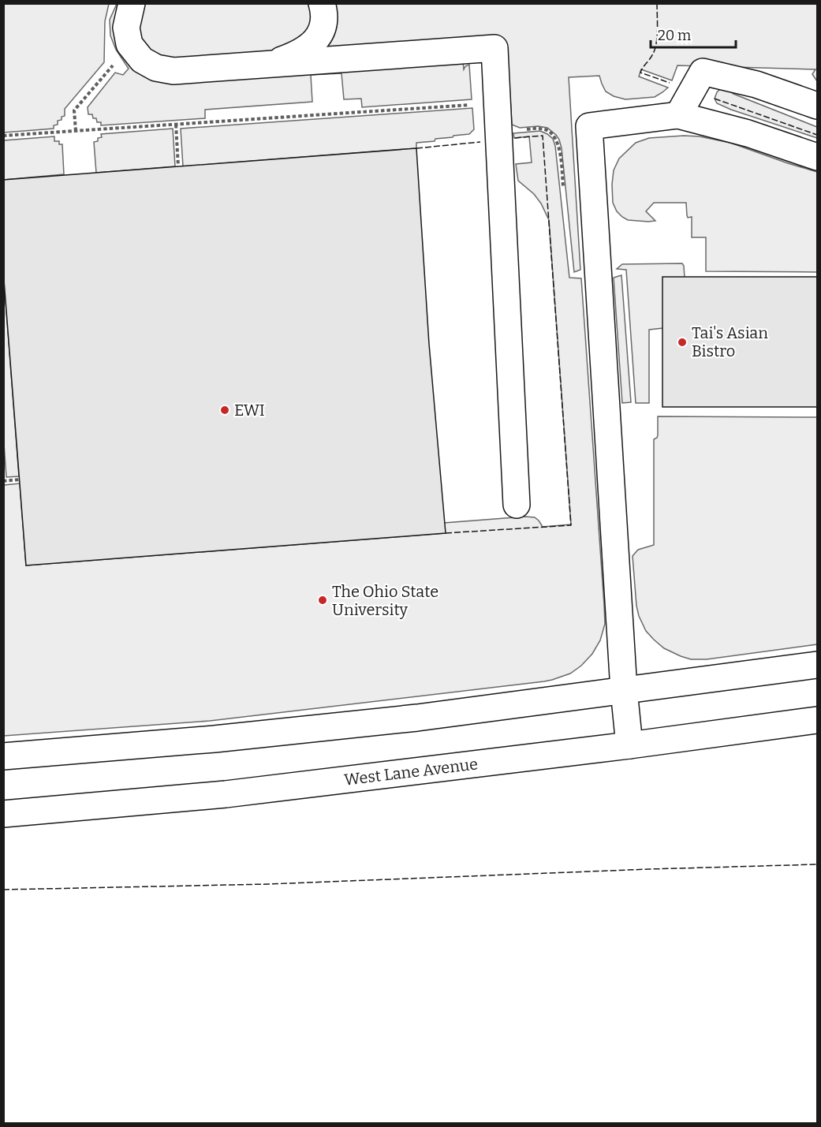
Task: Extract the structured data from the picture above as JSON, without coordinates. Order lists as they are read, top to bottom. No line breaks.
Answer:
{"streets":{"main road":["West Lane Avenue"]},"places":["Tai's Asian Bistro","EWI","The Ohio State University"],"scale_bar":"20 m"}
